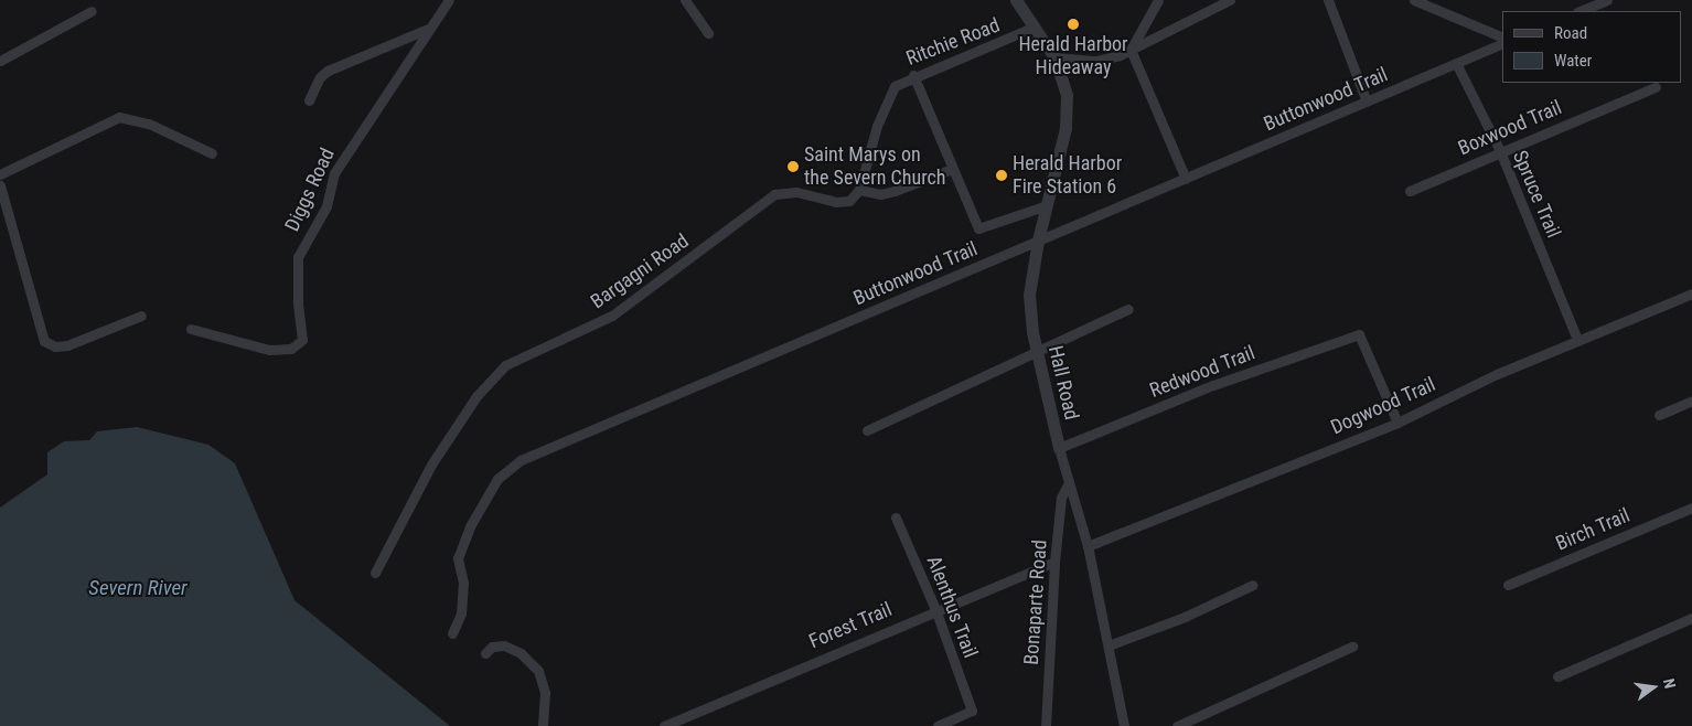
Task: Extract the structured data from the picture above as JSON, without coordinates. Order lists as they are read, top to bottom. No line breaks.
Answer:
{"streets":{"street":["Ritchie Road","Buttonwood Trail","Boxwood Trail","Diggs Road","Spruce Trail","Bargagni Road","Redwood Trail","Hall Road","Dogwood Trail","Birch Trail","Bonaparte Road","Alenthus Trail","Forest Trail"]},"crossings":[["Ritchie Road","Bargagni Road"],["Ritchie Road","Hall Road"],["Buttonwood Trail","Spruce Trail"],["Buttonwood Trail","Hall Road"],["Boxwood Trail","Spruce Trail"],["Spruce Trail","Dogwood Trail"],["Redwood Trail","Hall Road"],["Redwood Trail","Dogwood Trail"],["Hall Road","Dogwood Trail"],["Hall Road","Bonaparte Road"],["Bonaparte Road","Forest Trail"],["Alenthus Trail","Forest Trail"]],"water":["Severn River"],"places":["Herald Harbor Hideaway","Saint Marys on the Severn Church","Herald Harbor Fire Station 6"],"legend":["Road","Water"],"north":"right"}
